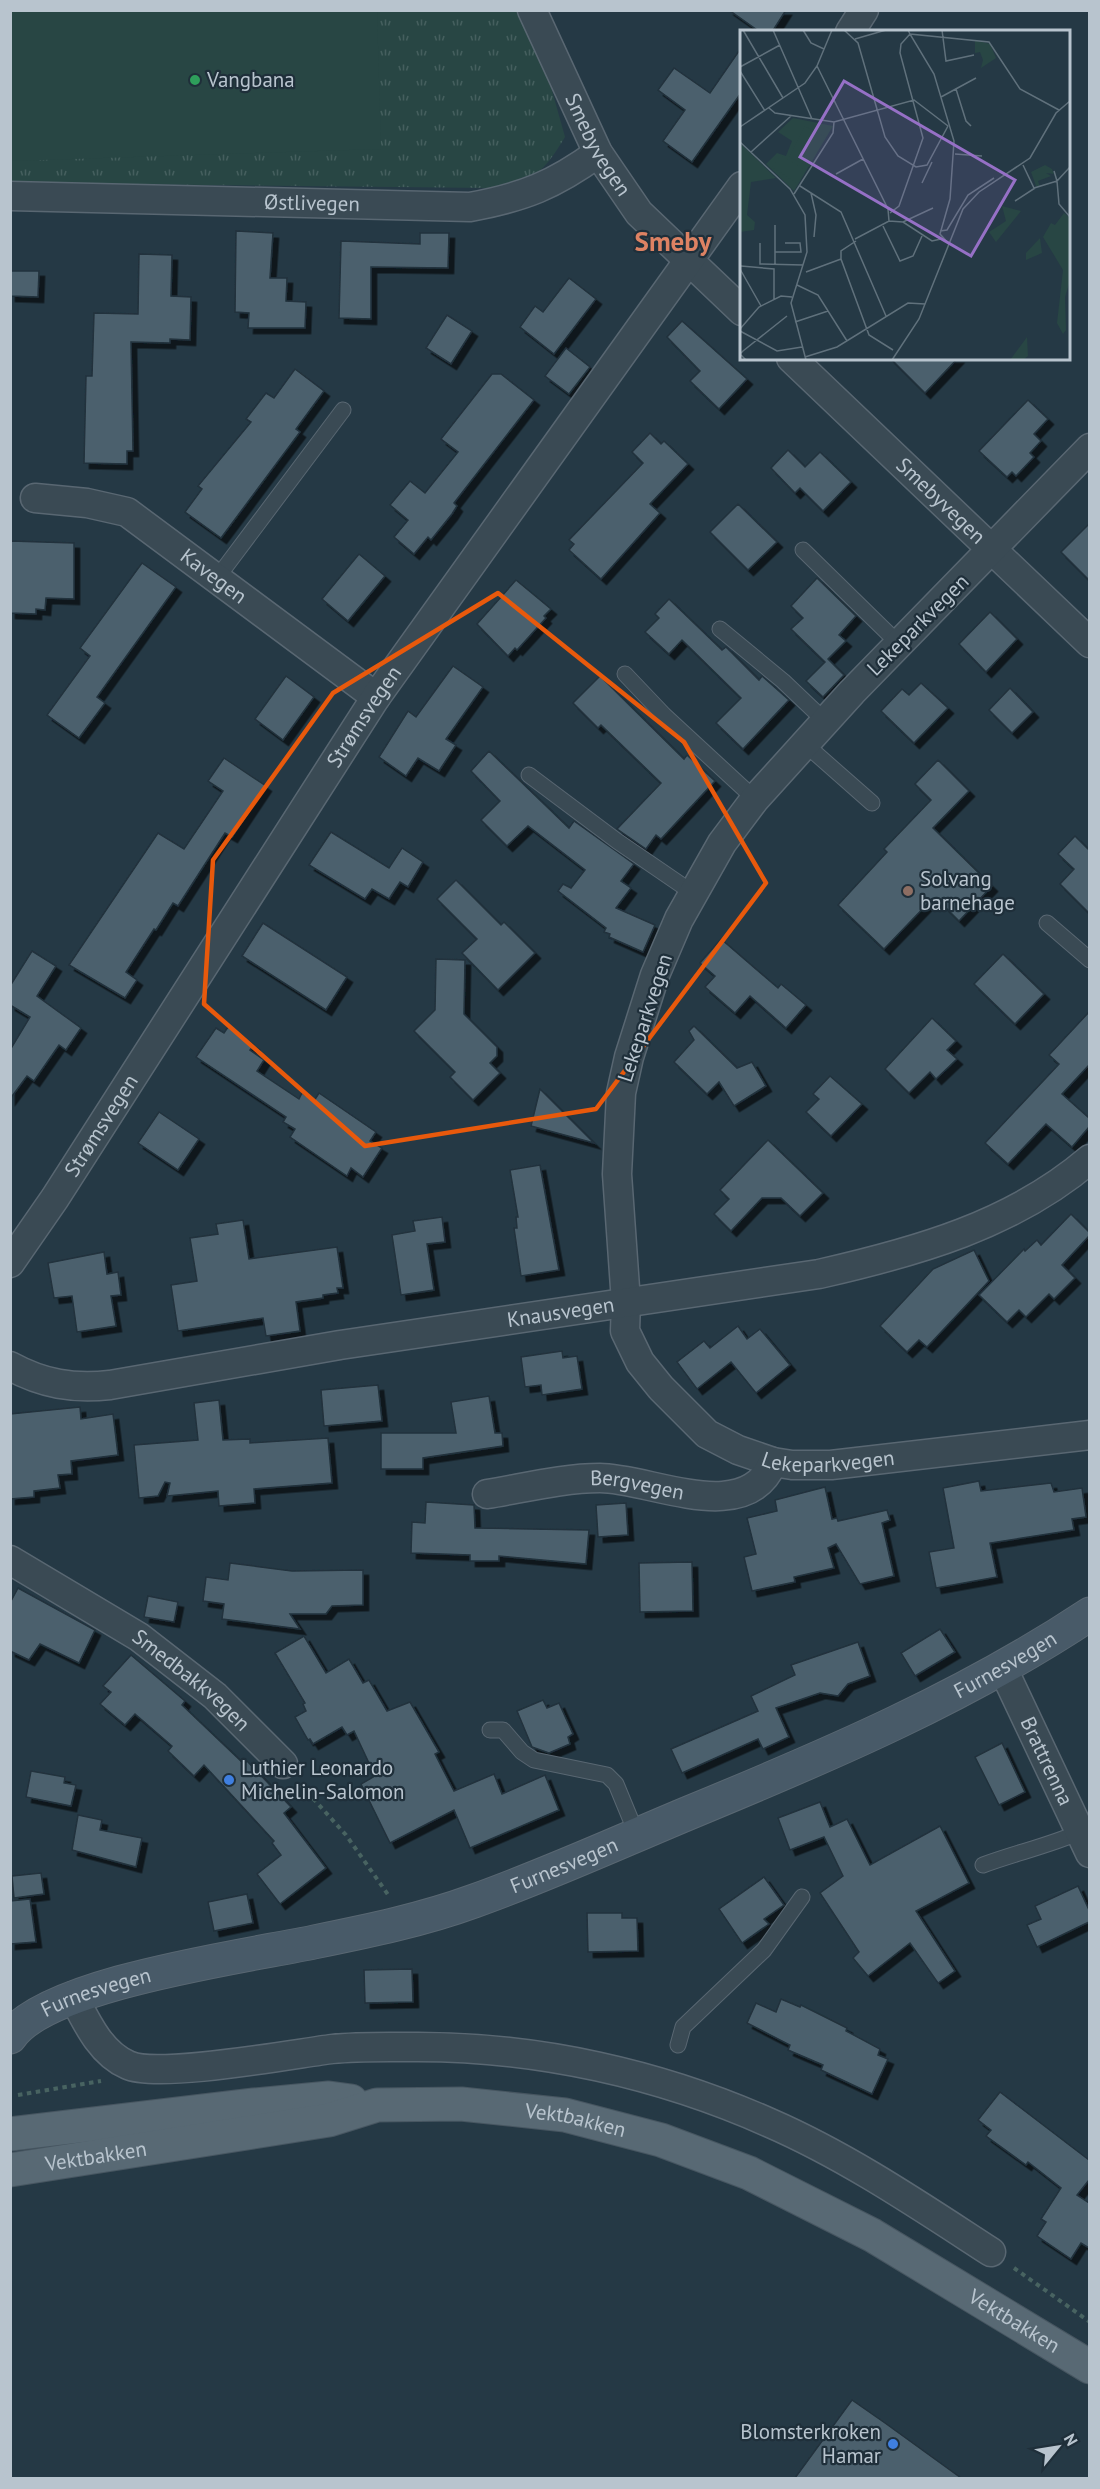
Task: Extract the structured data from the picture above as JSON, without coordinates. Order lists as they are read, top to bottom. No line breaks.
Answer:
{"streets":{"main road":["Vektbakken"],"street":["Smebyvegen","Østlivegen","Kavegen","Lekeparkvegen","Strømsvegen","Knausvegen","Bergvegen","Furnesvegen","Smedbakkvegen","Brattrenna"]},"crossings":[["Smebyvegen","Østlivegen"],["Smebyvegen","Lekeparkvegen"],["Smebyvegen","Strømsvegen"],["Kavegen","Strømsvegen"],["Lekeparkvegen","Knausvegen"],["Lekeparkvegen","Bergvegen"],["Furnesvegen","Brattrenna"]],"districts":["Smeby"],"places":["Vangbana","Solvang barnehage","Luthier Leonardo Michelin-Salomon","Blomsterkroken Hamar"],"north":"top right"}
